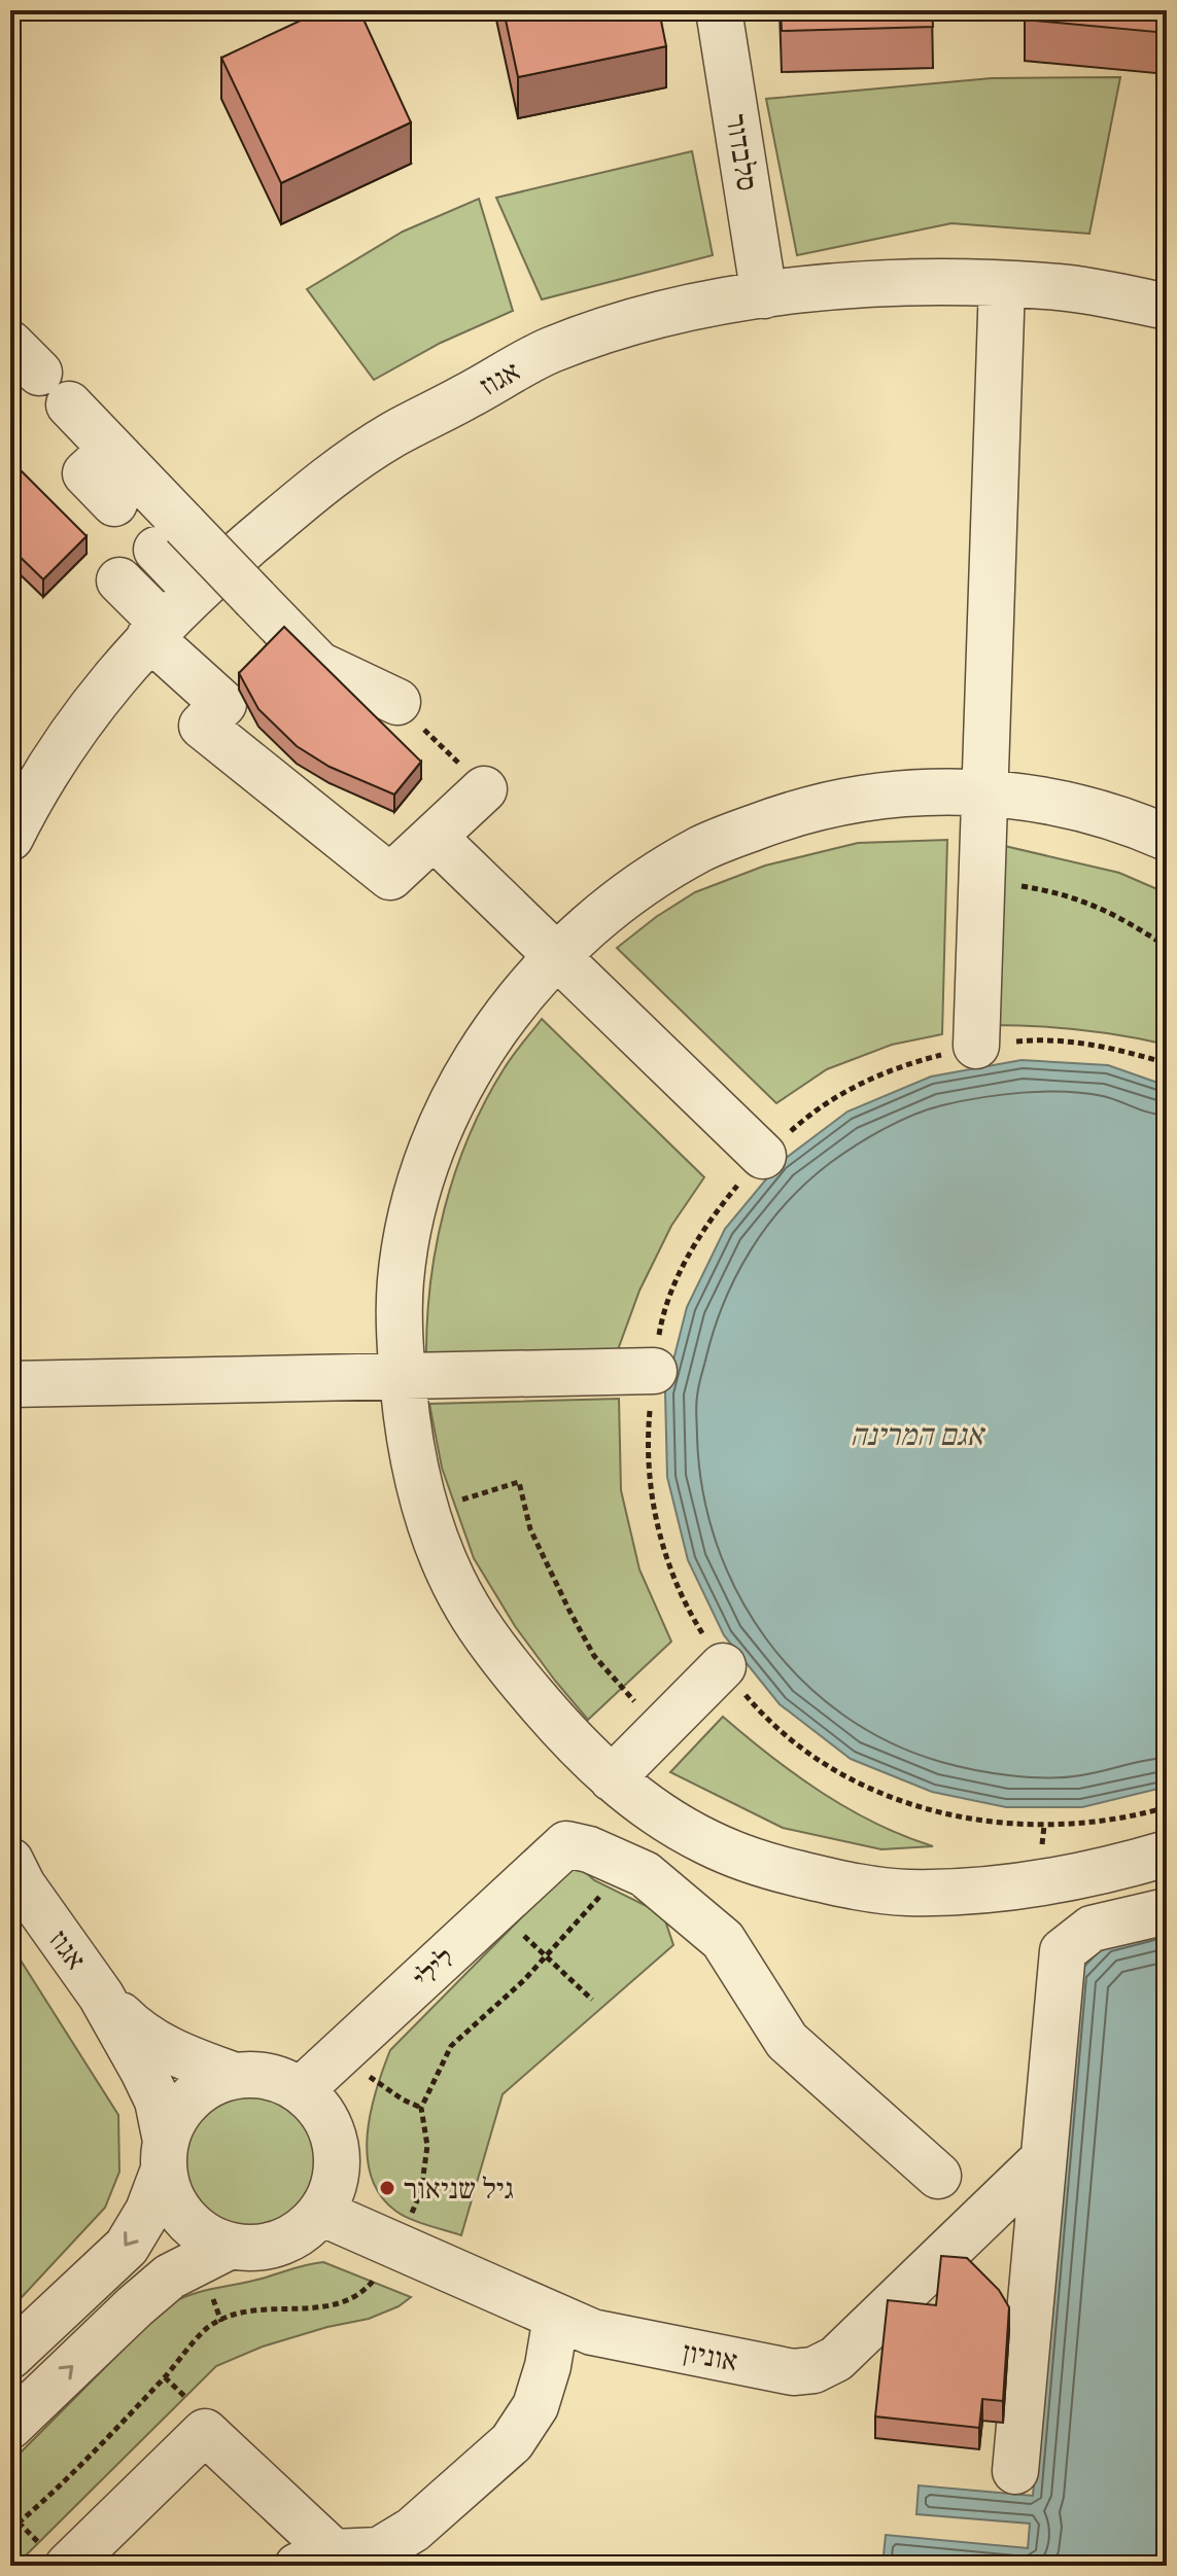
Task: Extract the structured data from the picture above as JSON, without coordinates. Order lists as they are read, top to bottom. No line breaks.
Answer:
{"streets":{"street":["סלבדור","אגוז","לילי","אוניון"]},"crossings":[["סלבדור","אגוז"],["אגוז","לילי"],["אגוז","אוניון"],["לילי","אוניון"]],"water":["אגם המרינה"],"places":["גיל שניאור"]}
